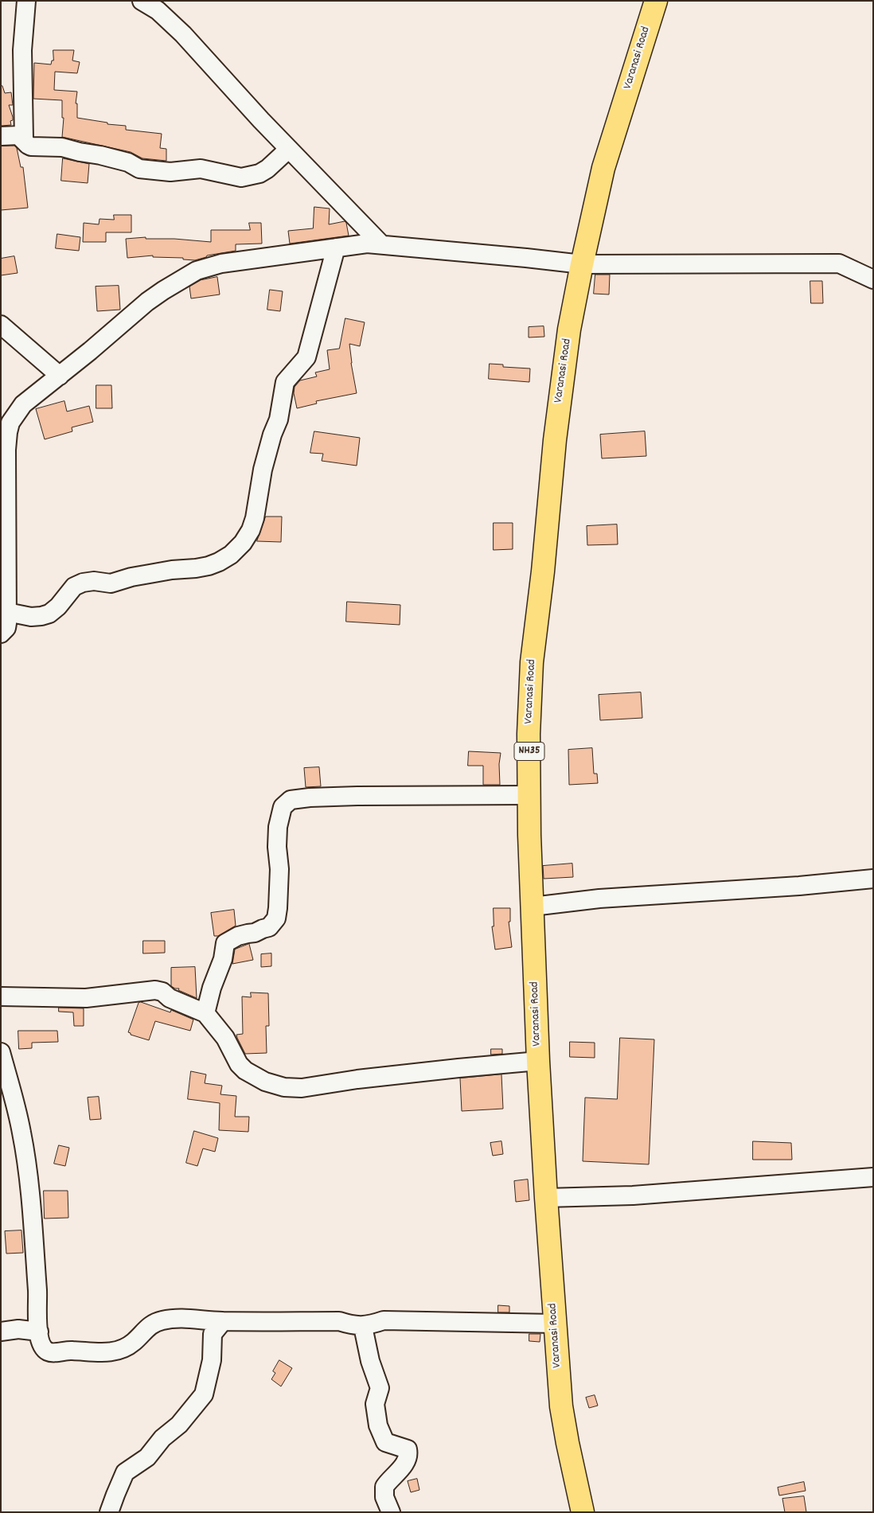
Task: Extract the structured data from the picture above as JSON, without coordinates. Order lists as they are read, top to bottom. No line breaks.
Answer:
{"streets":{"highway":["Varanasi Road","NH35"]}}
